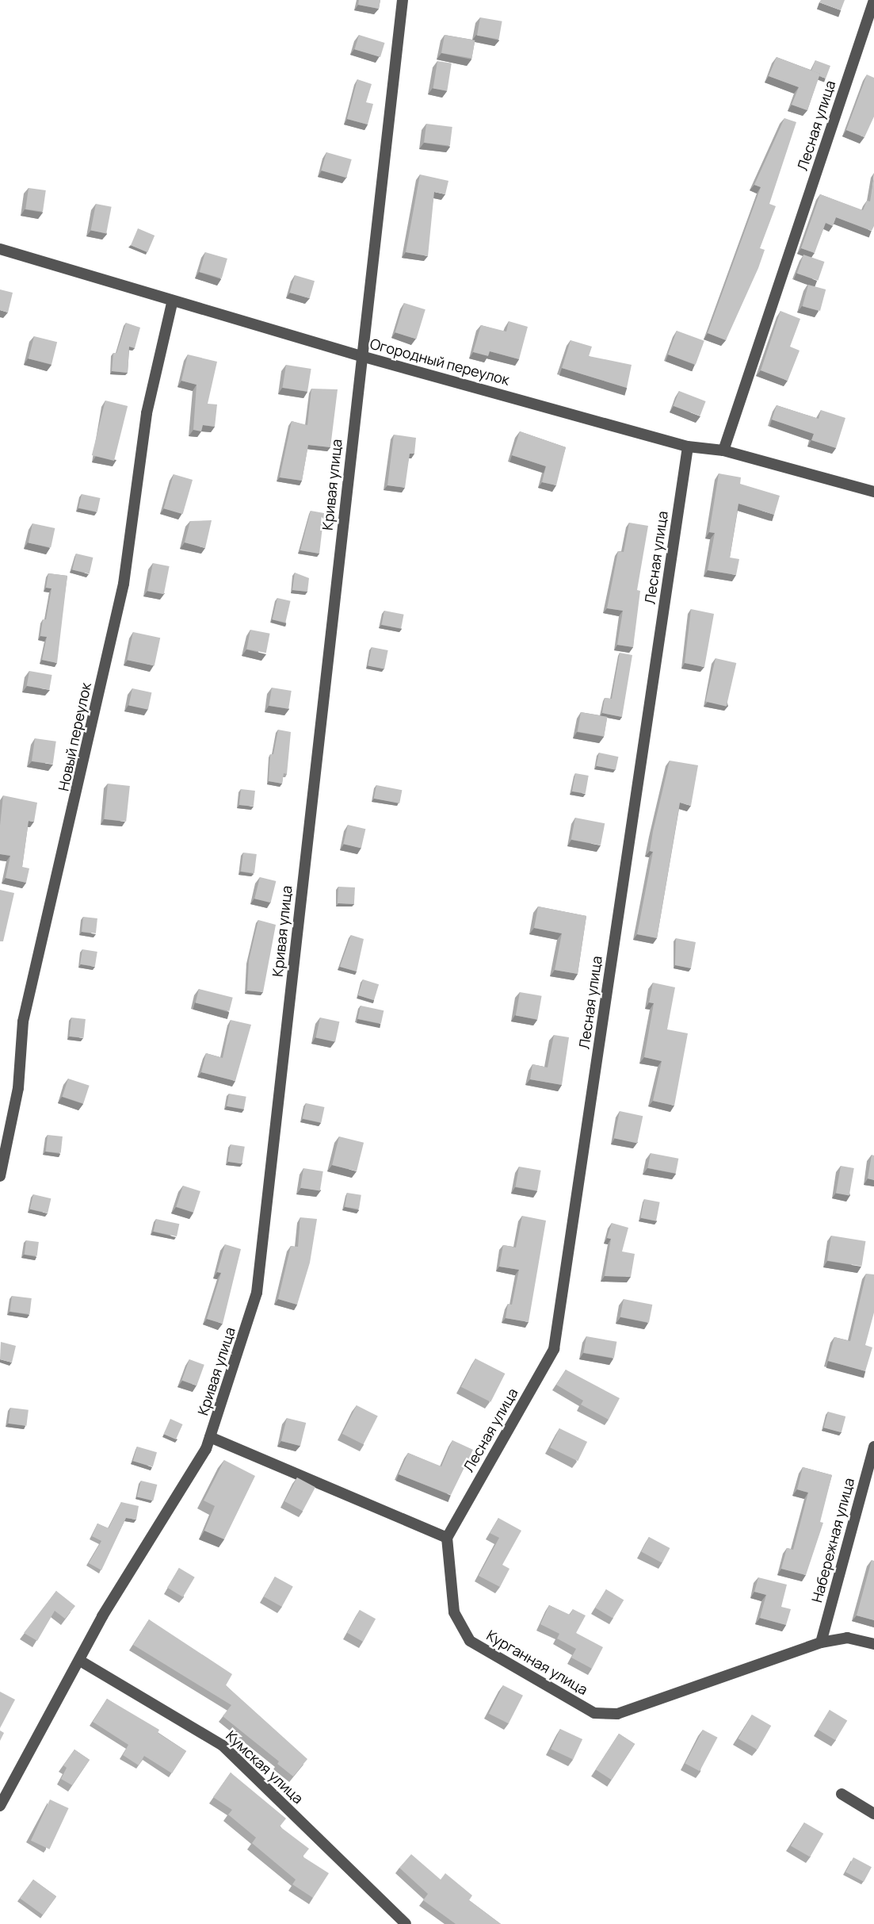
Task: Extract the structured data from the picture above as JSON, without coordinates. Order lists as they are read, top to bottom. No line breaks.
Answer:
{"streets":{"street":["Лесная улица","Огородный переулок","Кривая улица","Новый переулок","Набережная улица","Курганная улица","Кумская улица"]},"crossings":[["Лесная улица","Огородный переулок"],["Лесная улица","Курганная улица"],["Огородный переулок","Кривая улица"],["Огородный переулок","Новый переулок"],["Кривая улица","Кумская улица"],["Набережная улица","Курганная улица"]]}
